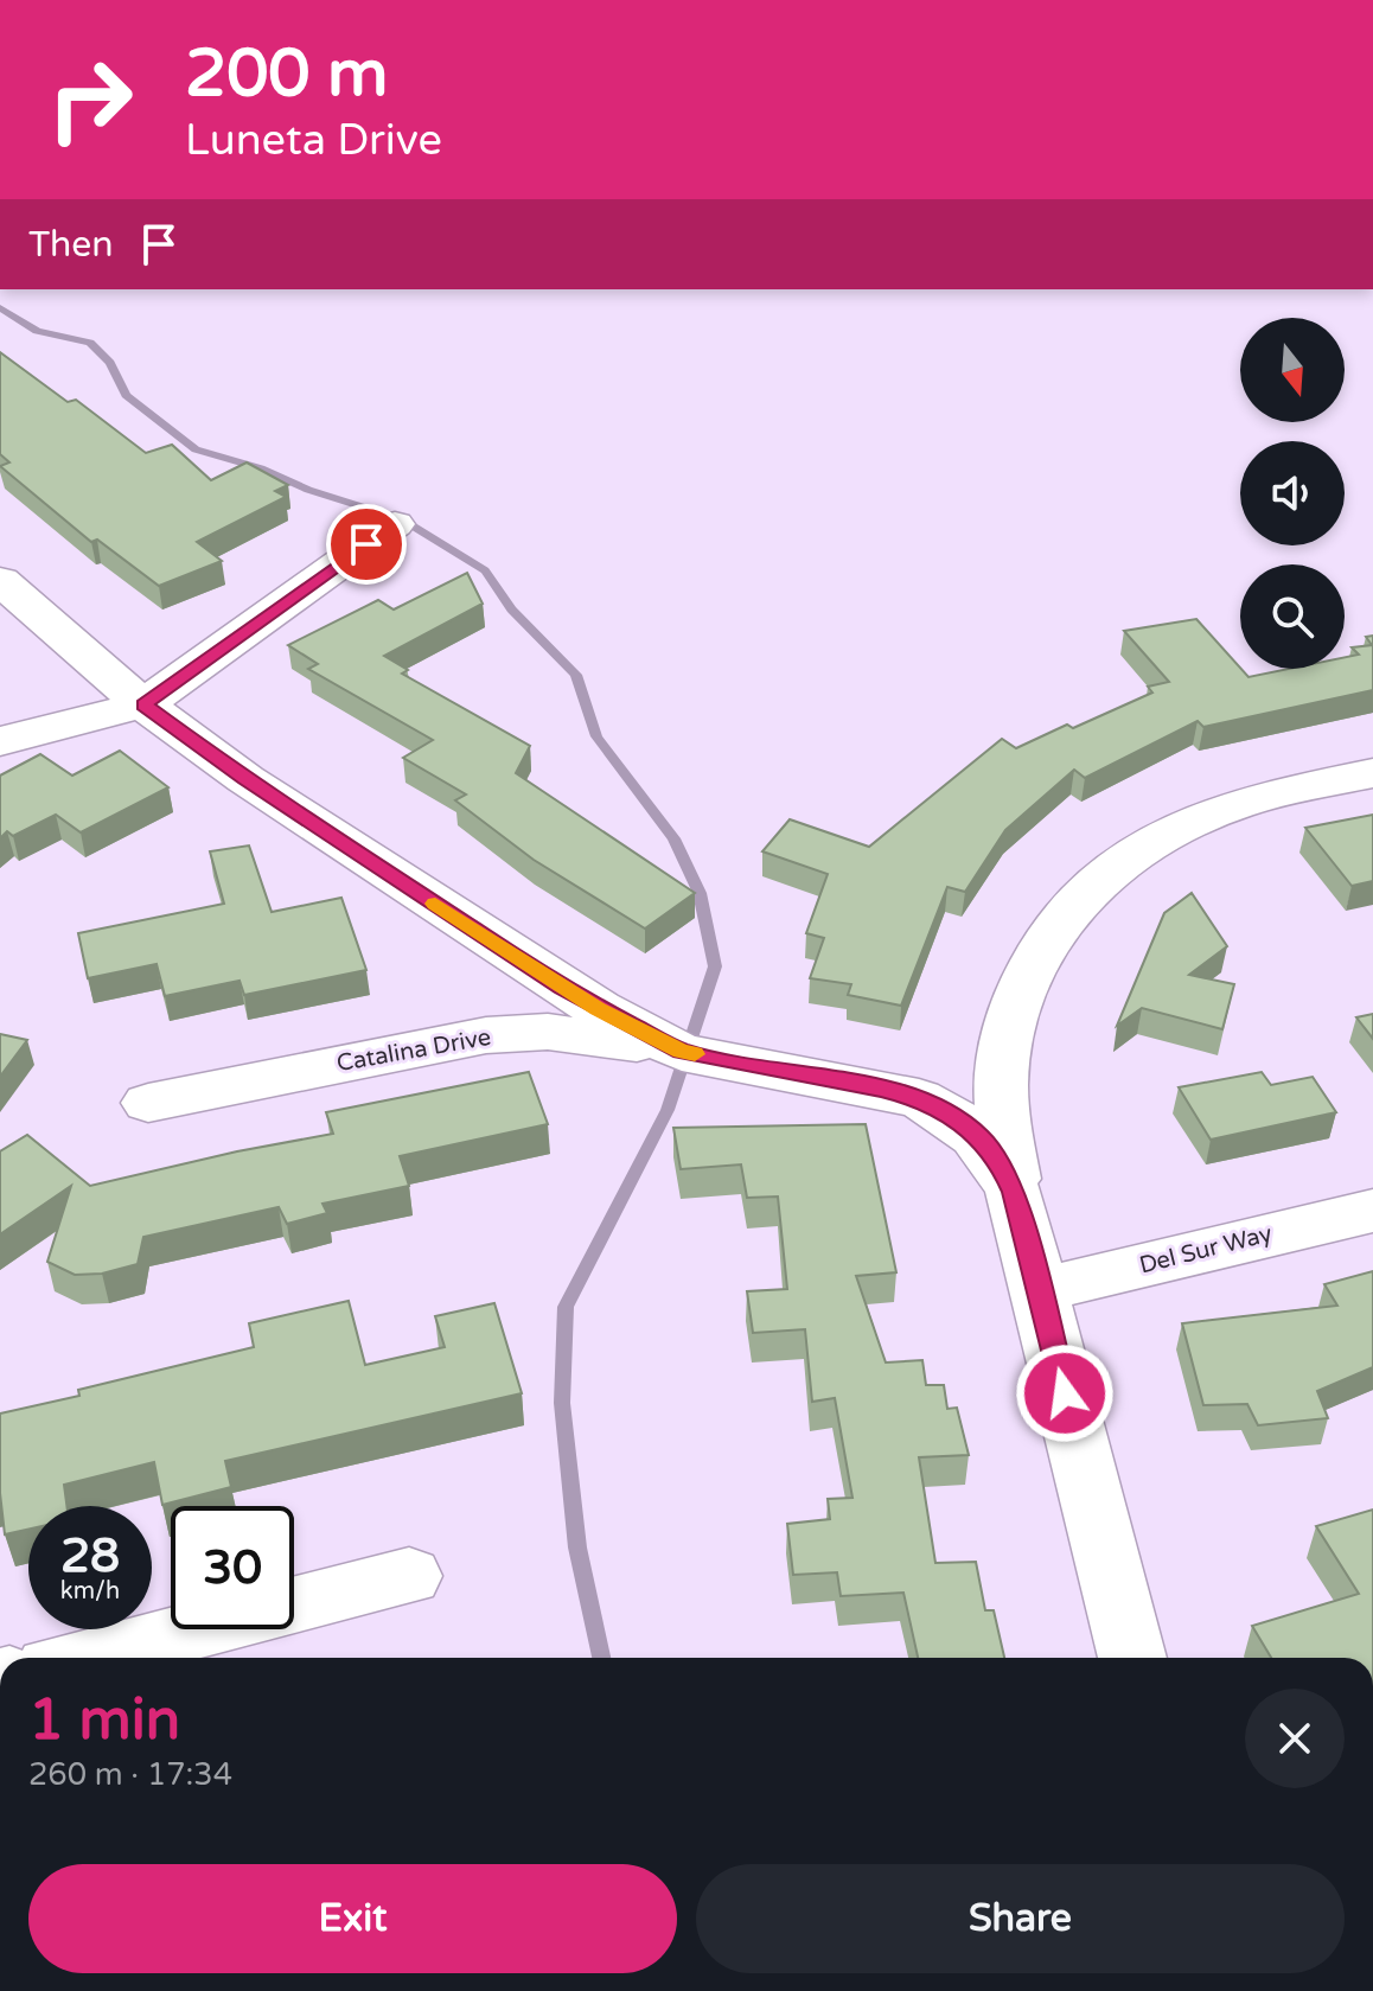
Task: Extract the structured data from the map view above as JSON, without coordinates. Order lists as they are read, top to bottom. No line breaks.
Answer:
{"streets":{"street":["Catalina Drive","Del Sur Way"]},"north":"bottom","page":{"turn":["200 m","Luneta Drive"],"then":"Then","speed":"28 km/h","limit":"30","heading":["1 min","260 m · 17:34"],"buttons":["Exit","Share"]}}
